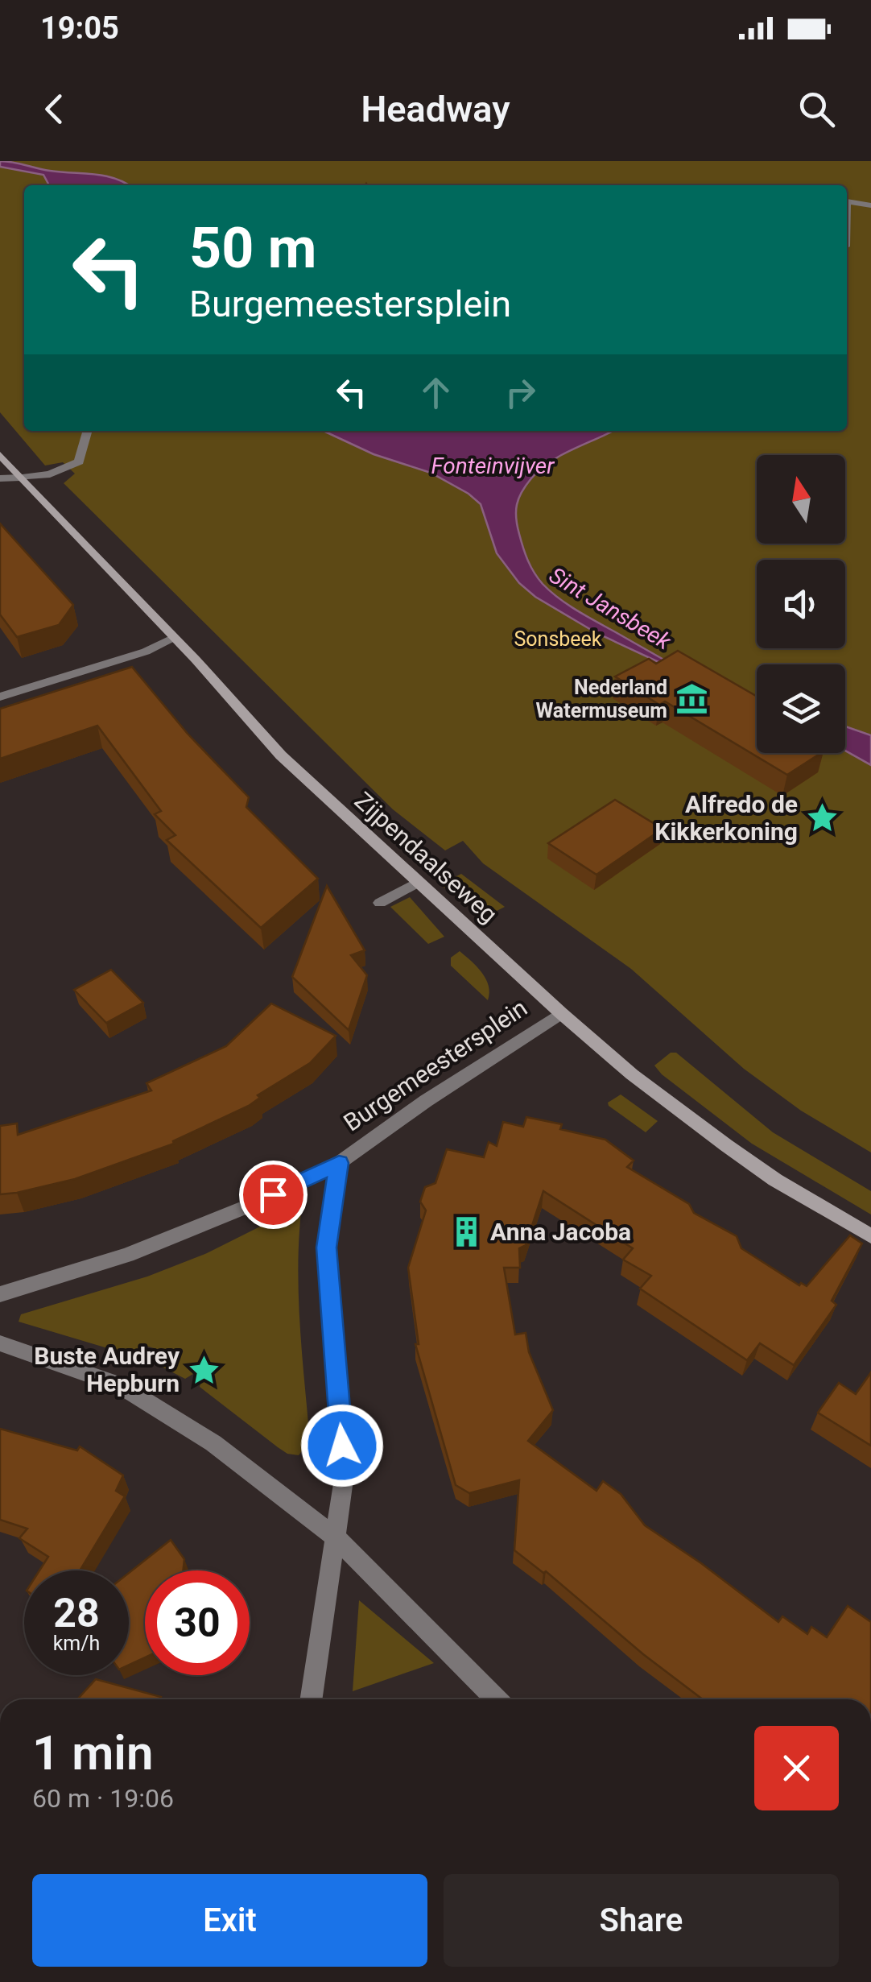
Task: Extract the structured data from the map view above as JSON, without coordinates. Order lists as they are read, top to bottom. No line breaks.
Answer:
{"streets":{"main road":["Zijpendaalseweg"],"street":["Burgemeestersplein"]},"crossings":[["Zijpendaalseweg","Burgemeestersplein"]],"water":["Fonteinvijver","Sint Jansbeek"],"parks":["Sonsbeek"],"places":{"museum":["Nederland Watermuseum"],"place":["Alfredo de Kikkerkoning","Buste Audrey Hepburn"],"building":["Anna Jacoba"]},"north":"top","page":{"status":"19:05","header":"Headway","turn":["50 m","Burgemeestersplein"],"speed":"28 km/h","limit":"30","heading":["1 min","60 m · 19:06"],"buttons":["Exit","Share"]}}
